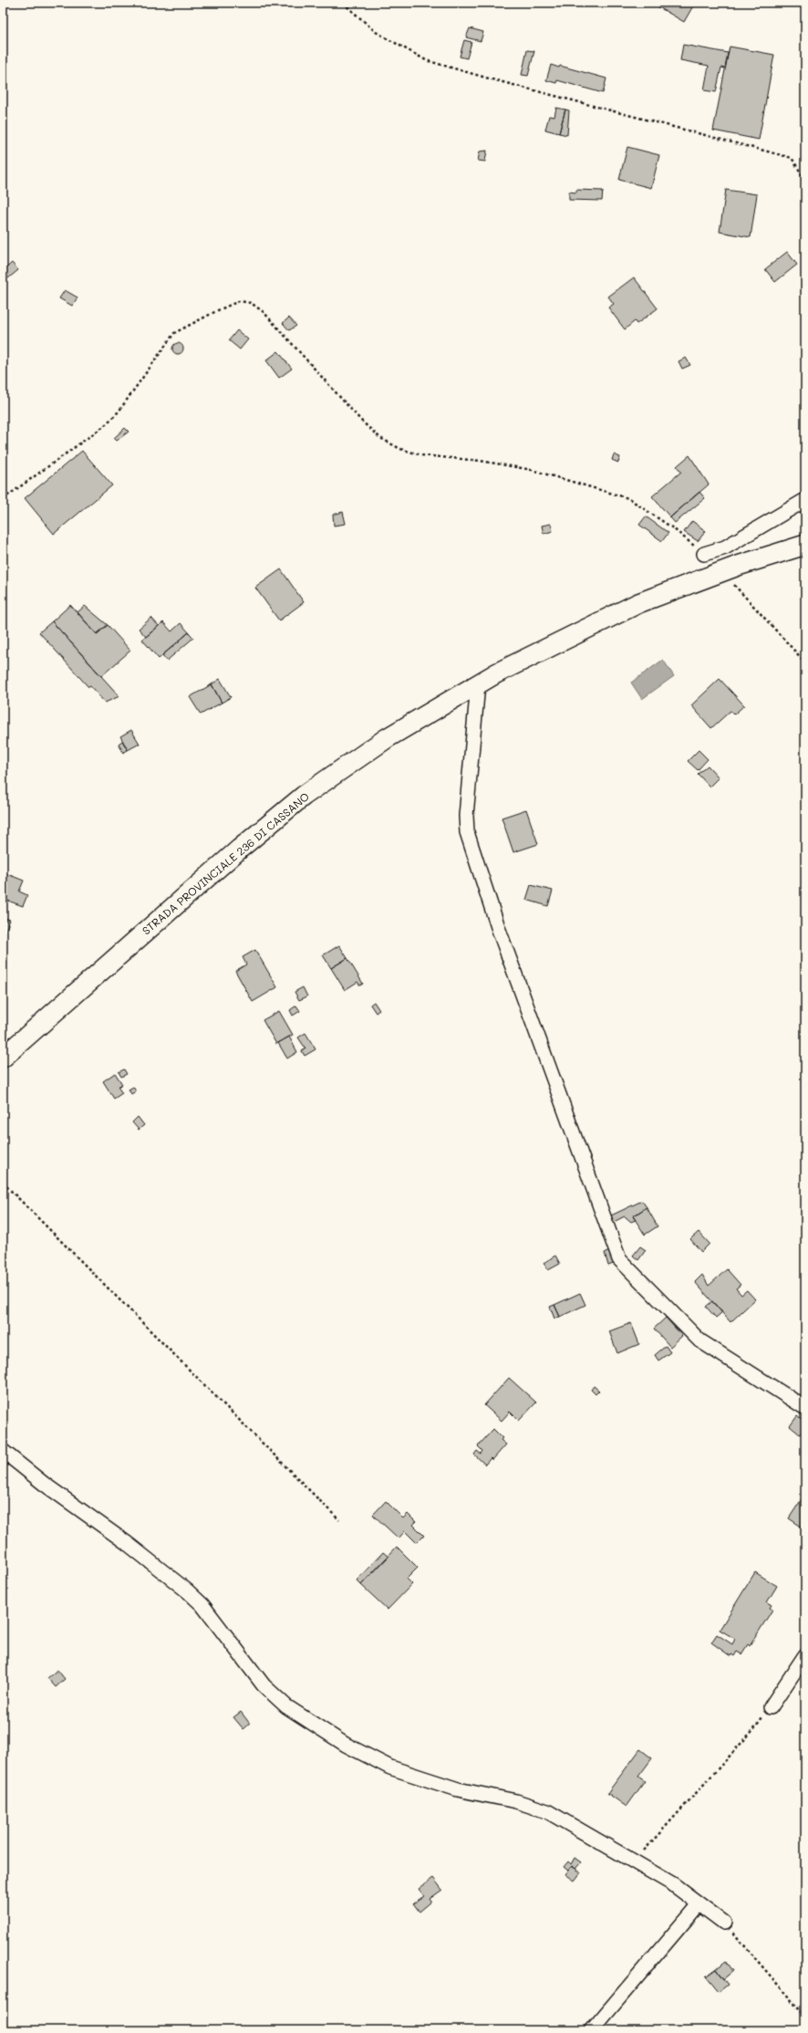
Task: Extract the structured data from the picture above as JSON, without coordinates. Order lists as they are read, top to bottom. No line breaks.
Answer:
{"streets":{"main road":["STRADA PROVINCIALE 236 DI CASSANO"]}}
